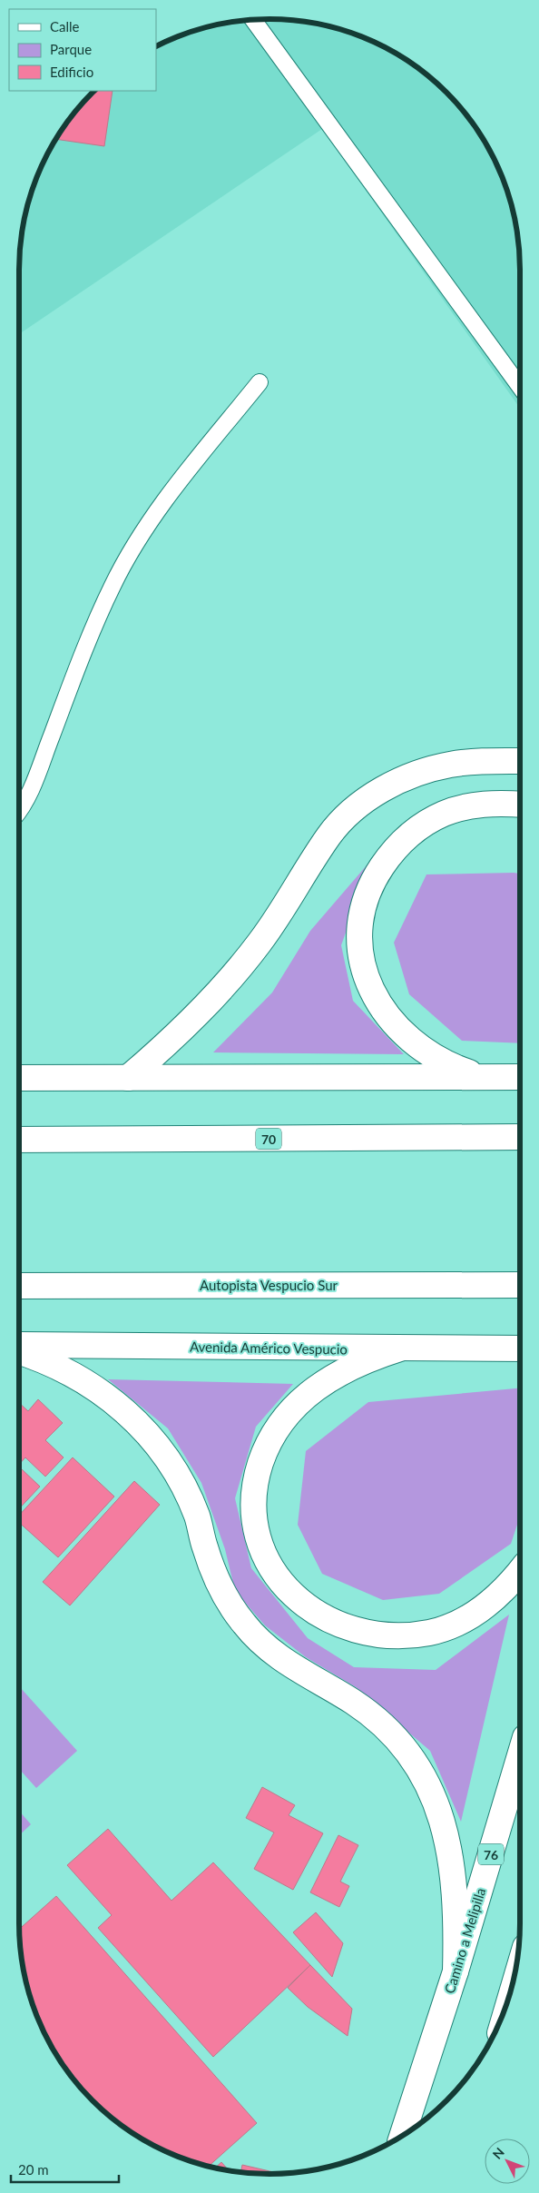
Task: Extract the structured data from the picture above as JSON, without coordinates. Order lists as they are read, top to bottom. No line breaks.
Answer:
{"streets":{"main road":["70","Autopista Vespucio Sur","Avenida Américo Vespucio","76","Camino a Melipilla"]},"legend":["Calle","Parque","Edificio"],"scale_bar":"20 m","north":"top left"}
